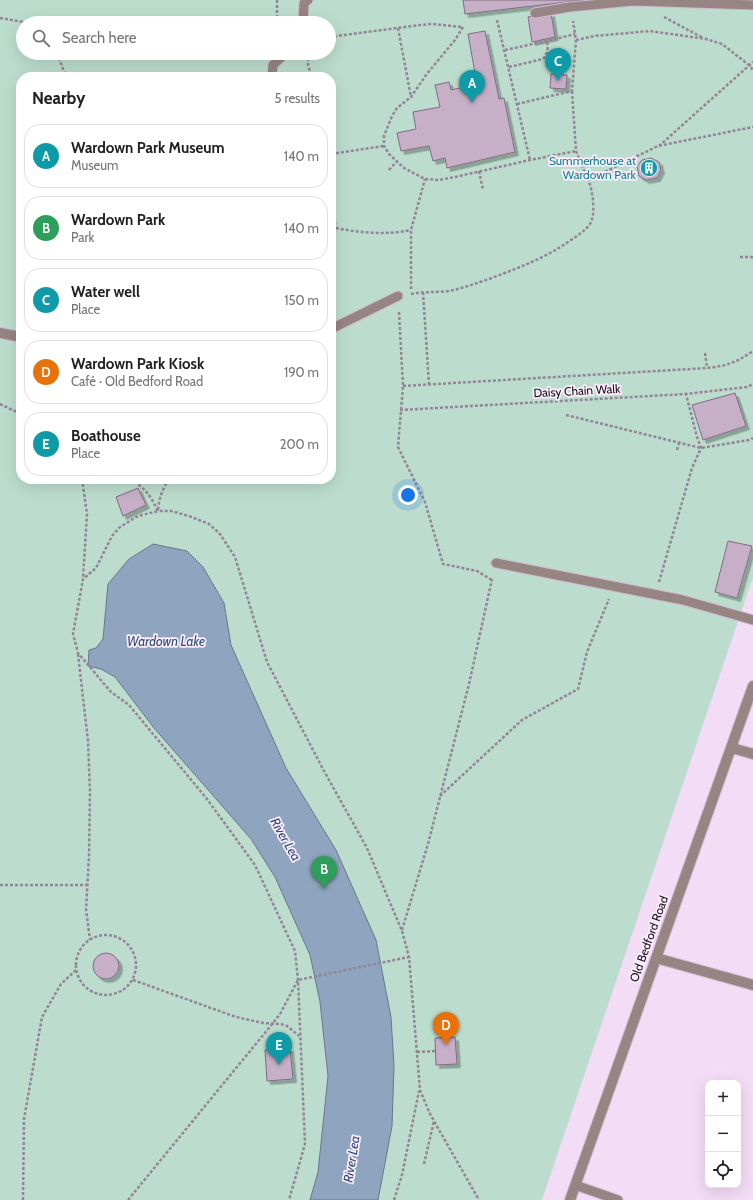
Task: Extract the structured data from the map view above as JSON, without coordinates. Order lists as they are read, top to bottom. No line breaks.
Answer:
{"streets":{"street":["Old Bedford Road"],"path":["Daisy Chain Walk"]},"water":["Wardown Lake","River Lea"],"places":{"building":["Summerhouse at Wardown Park"]},"page":{"search":"Search here","pins":["C","A","B","D","E"],"heading":["Nearby","5 results"],"list":[{"mark":"A","name":"Wardown Park Museum","note":"Museum","value":"140 m"},{"mark":"B","name":"Wardown Park","note":"Park","value":"140 m"},{"mark":"C","name":"Water well","note":"Place","value":"150 m"},{"mark":"D","name":"Wardown Park Kiosk","note":"Café · Old Bedford Road","value":"190 m"},{"mark":"E","name":"Boathouse","note":"Place","value":"200 m"}],"map_buttons":["+","−"]}}
